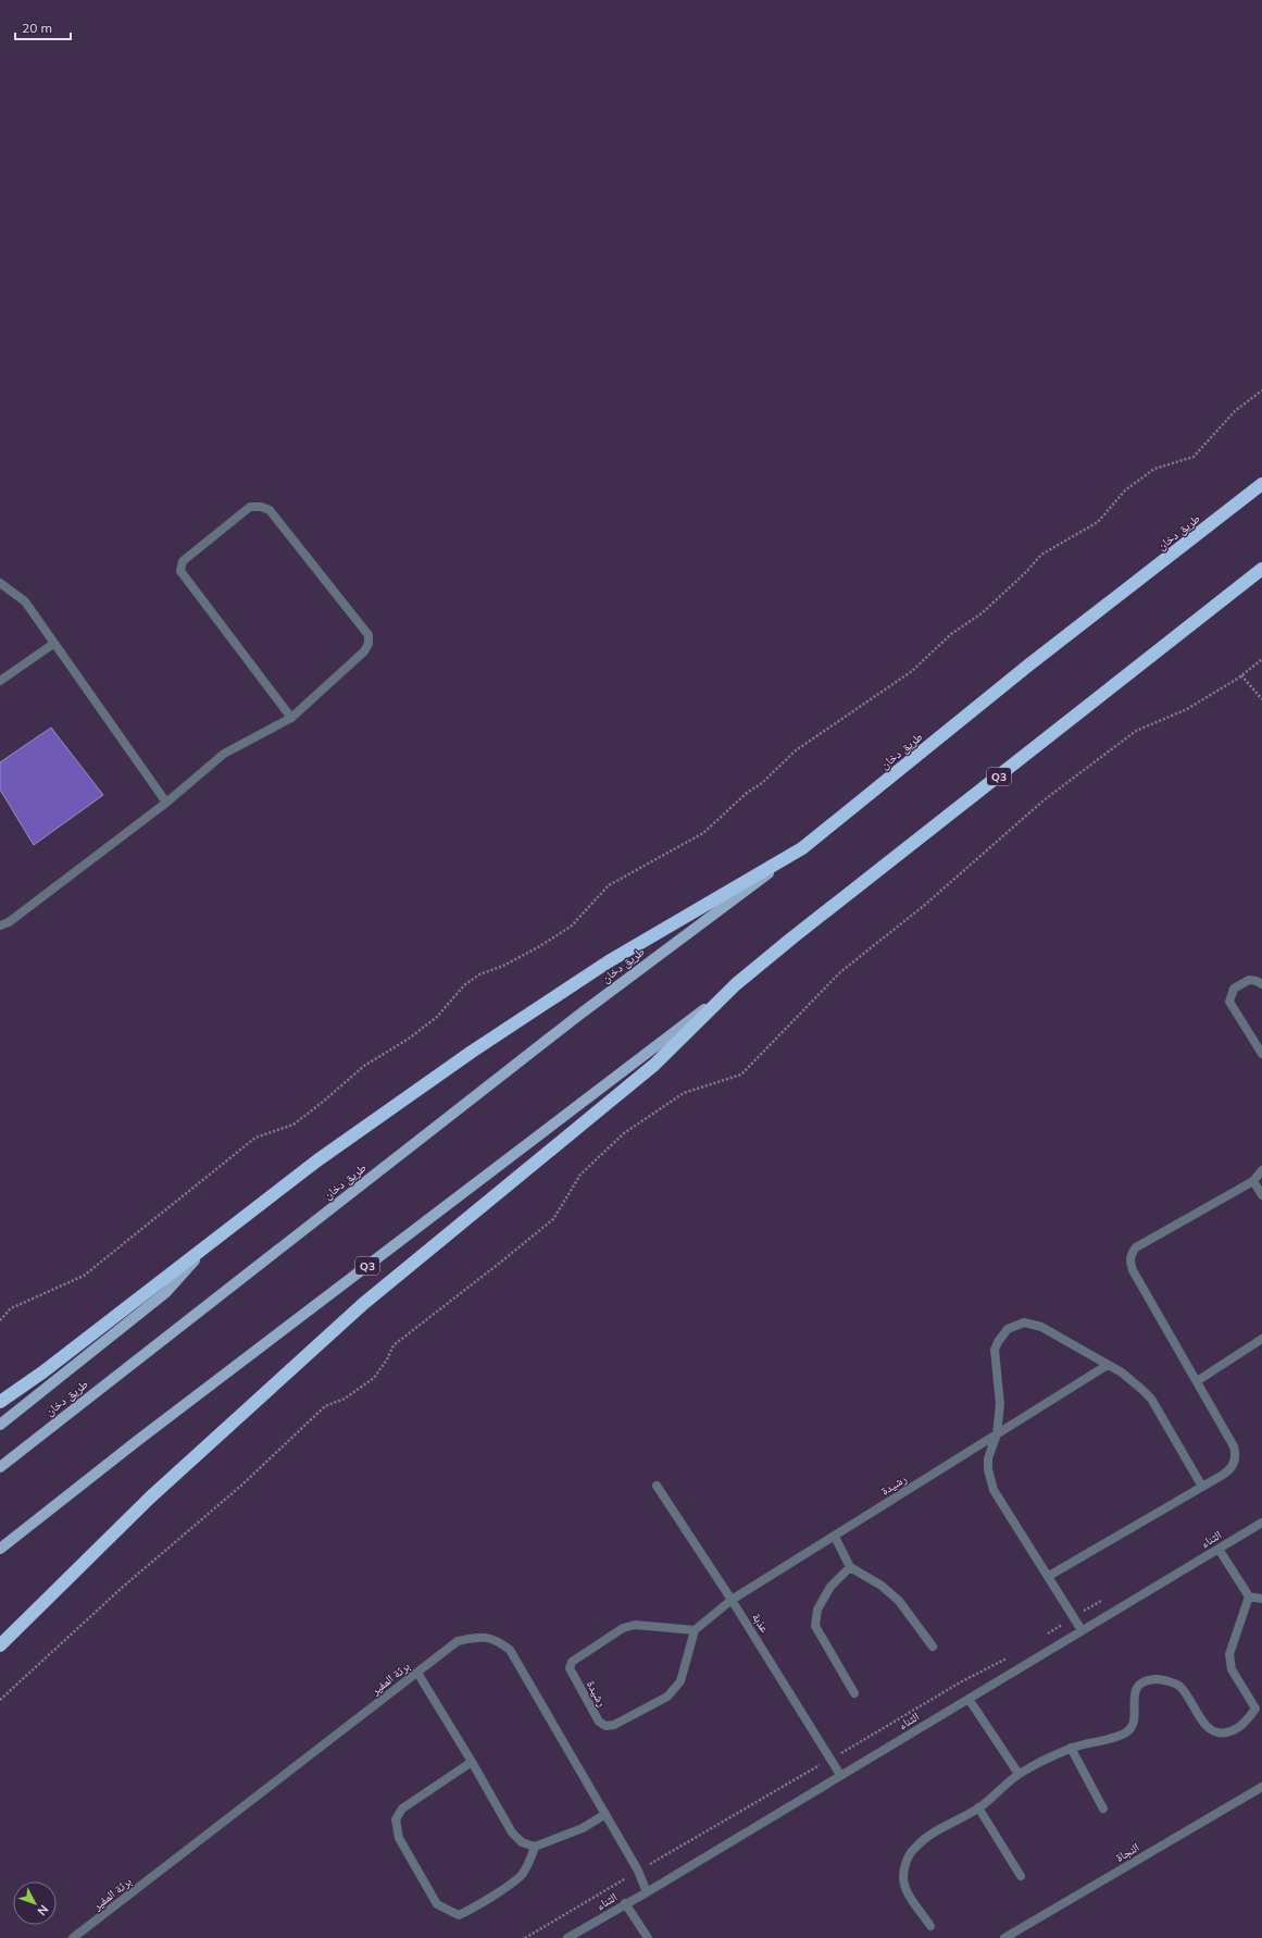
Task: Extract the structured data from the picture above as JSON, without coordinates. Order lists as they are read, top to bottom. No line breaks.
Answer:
{"streets":{"highway":["طريق دخان","Q3"],"street":["رشيدة","الثناء","عذبة","برثة المفير","النجاة"]},"crossings":[["رشيدة","عذبة"],["الثناء","عذبة"],["الثناء","برثة المفير"]],"scale_bar":"20 m","north":"bottom right"}
